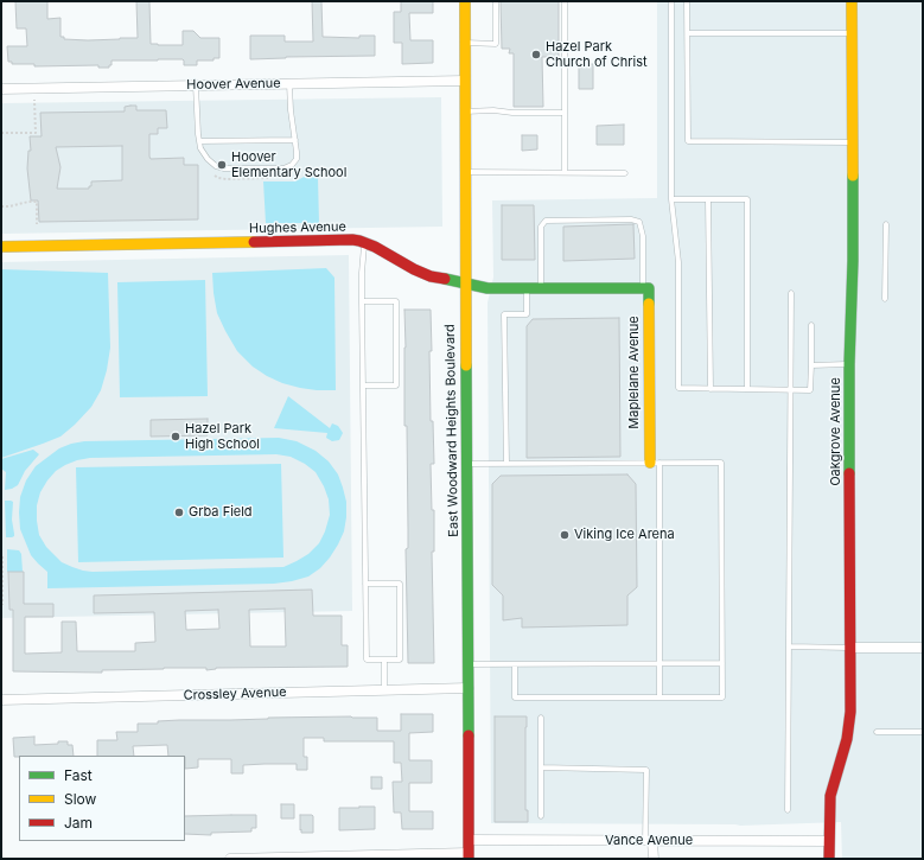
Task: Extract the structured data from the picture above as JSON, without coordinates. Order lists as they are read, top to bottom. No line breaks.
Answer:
{"streets":{"street":["Hoover Avenue","Hughes Avenue","Maplelane Avenue","East Woodward Heights Boulevard","Oakgrove Avenue","Crossley Avenue","Vance Avenue"]},"crossings":[["Hoover Avenue","East Woodward Heights Boulevard"],["Hughes Avenue","Maplelane Avenue"],["Hughes Avenue","East Woodward Heights Boulevard"],["East Woodward Heights Boulevard","Crossley Avenue"],["East Woodward Heights Boulevard","Vance Avenue"],["Oakgrove Avenue","Vance Avenue"]],"places":["Hazel Park Church of Christ","Hoover Elementary School","Hazel Park High School","Grba Field","Viking Ice Arena"],"legend":["Fast","Slow","Jam"]}
